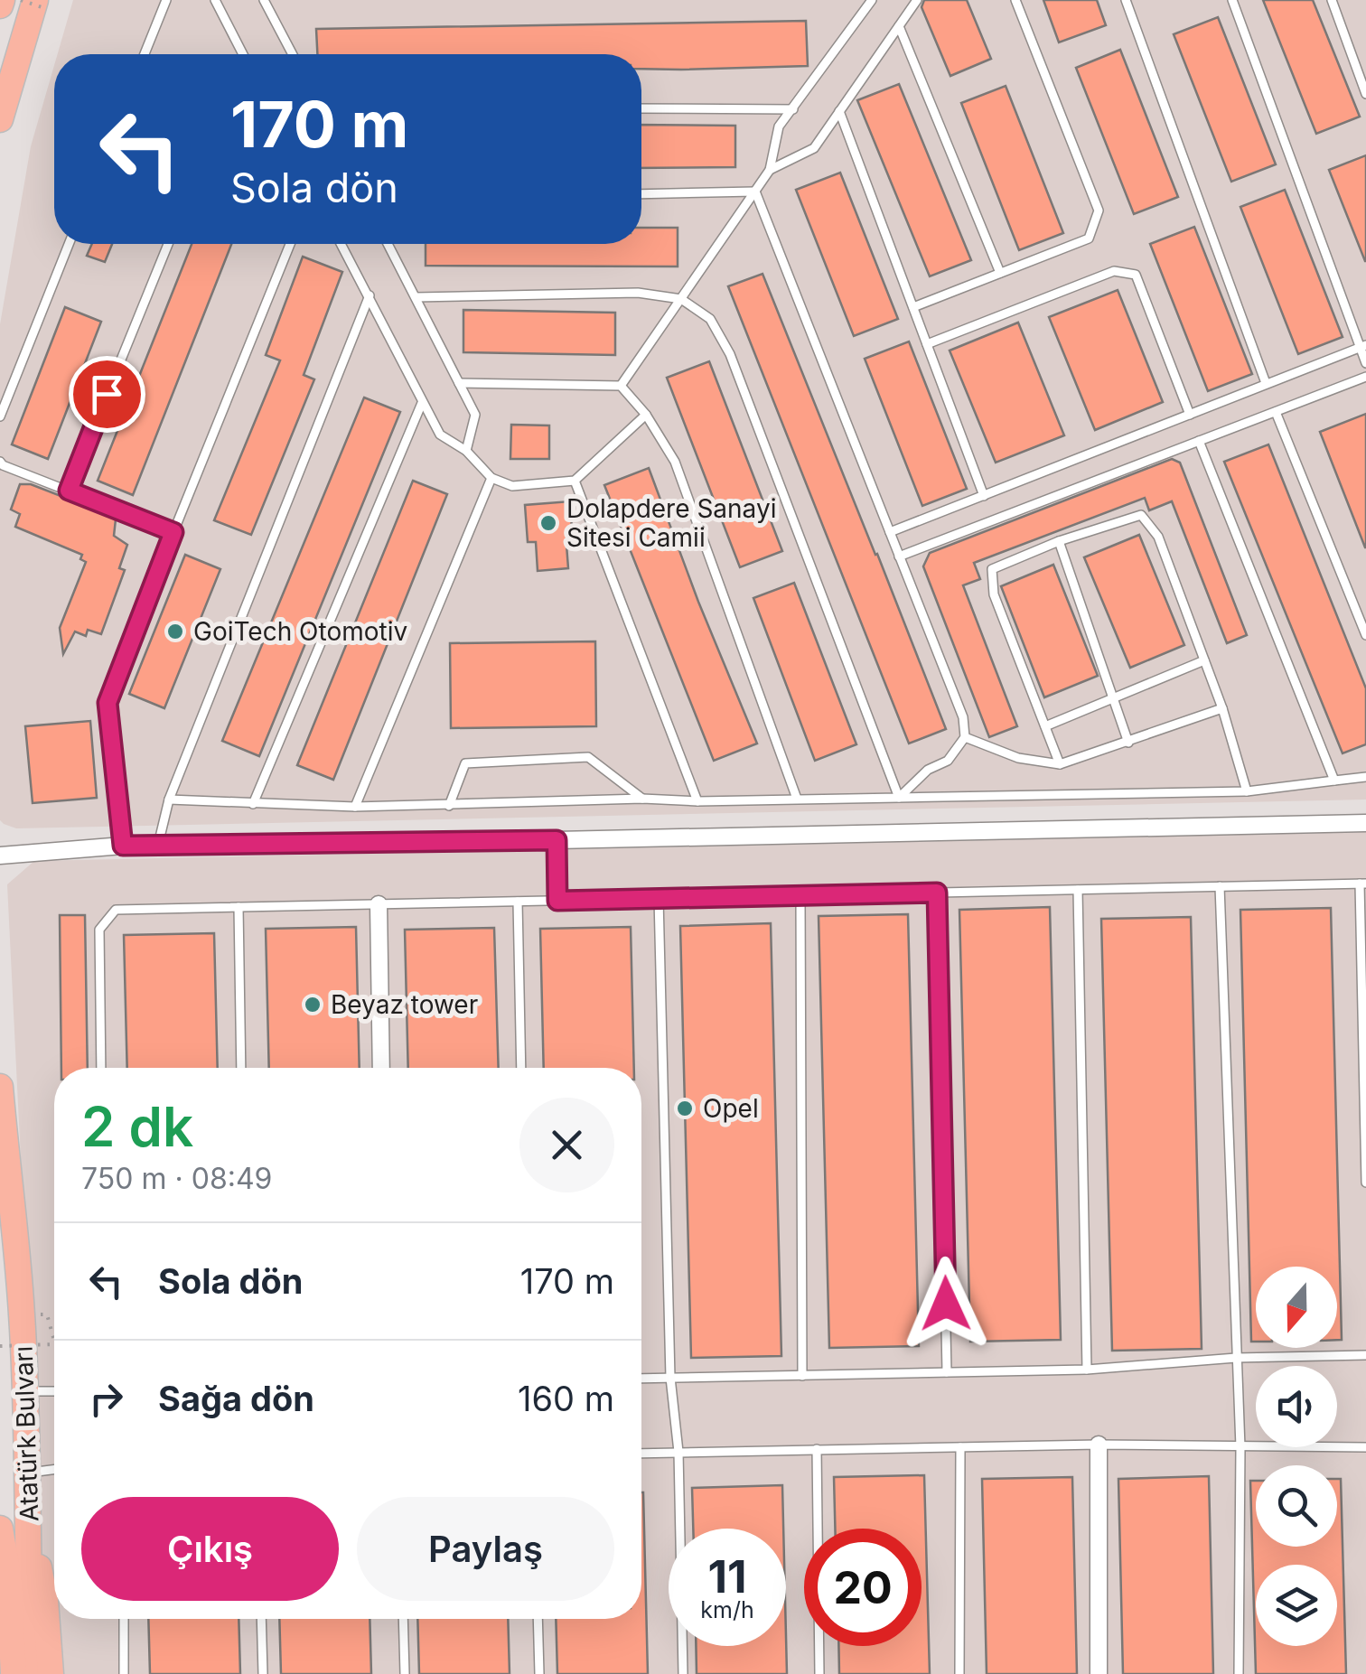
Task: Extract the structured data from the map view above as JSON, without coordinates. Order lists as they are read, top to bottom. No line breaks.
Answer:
{"streets":{"main road":["Atatürk Bulvarı"]},"places":["Dolapdere Sanayi Sitesi Camii","GoiTech Otomotiv","Beyaz tower","Opel"],"north":"bottom","page":{"turn":["170 m","Sola dön"],"heading":["2 dk","750 m · 08:49"],"list":[{"name":"Sola dön","value":"170 m"},{"name":"Sağa dön","value":"160 m"}],"buttons":["Çıkış","Paylaş"],"speed":"11 km/h","limit":"20"}}
